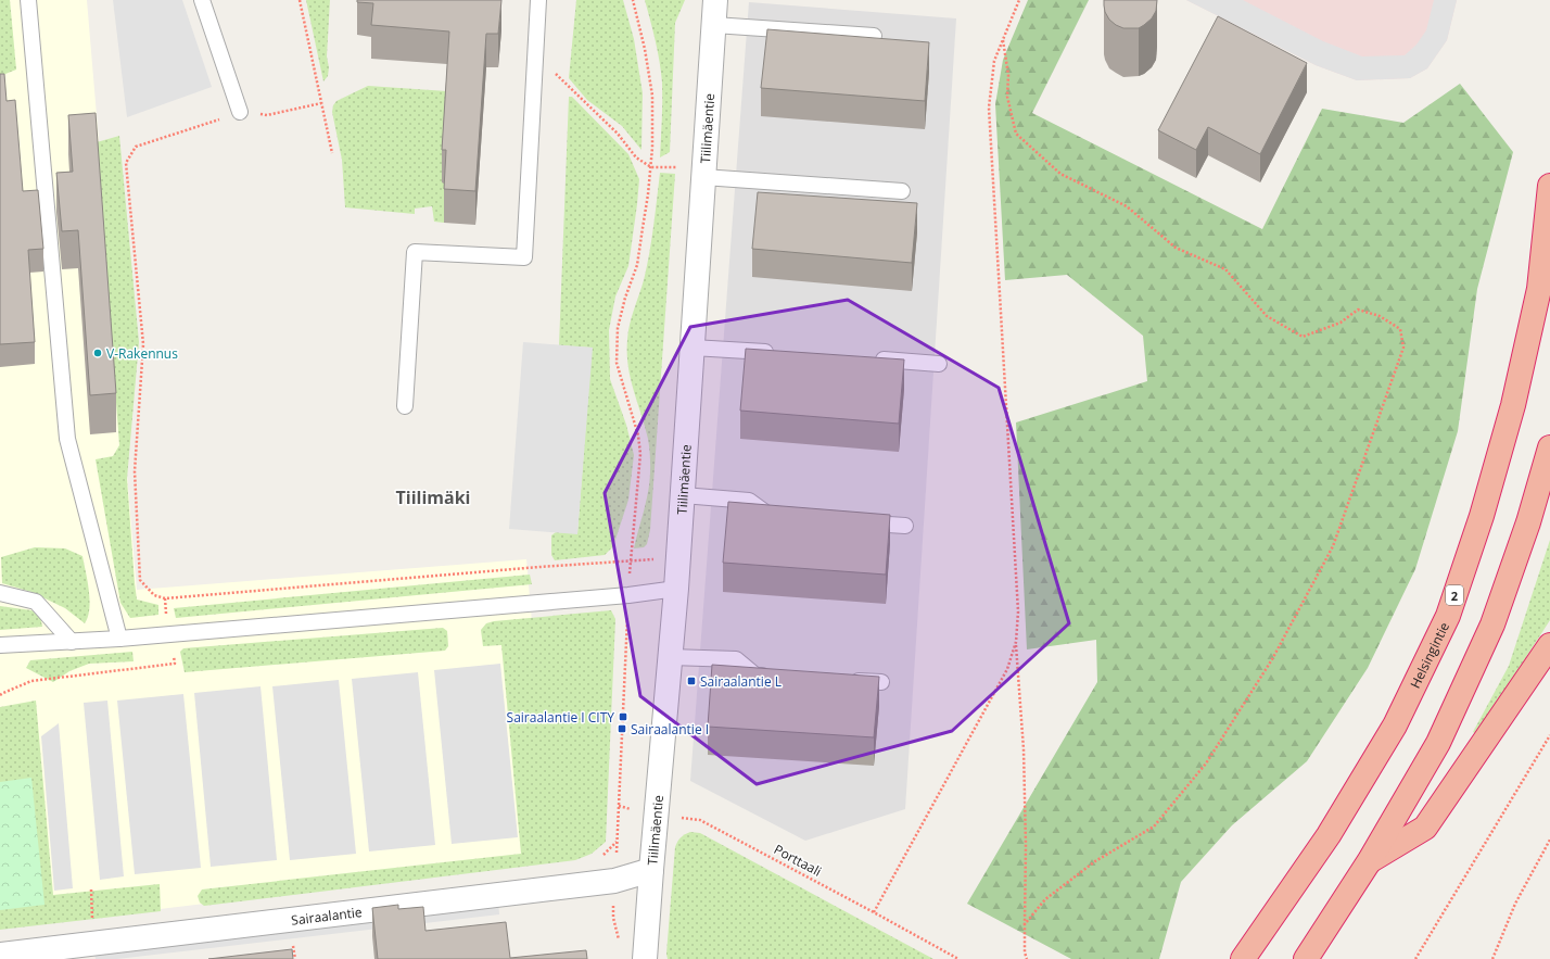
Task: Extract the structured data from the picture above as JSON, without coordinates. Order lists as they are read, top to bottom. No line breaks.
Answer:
{"streets":{"highway":["2","Helsingintie"],"street":["Tiilimäentie","Sairaalantie"],"path":["Porttaali"]},"crossings":[["Tiilimäentie","Porttaali"],["Tiilimäentie","Sairaalantie"]],"districts":["Tiilimäki"],"places":{"other":["V-Rakennus"],"transit":["Sairaalantie L","Sairaalantie I CITY","Sairaalantie I"]}}
